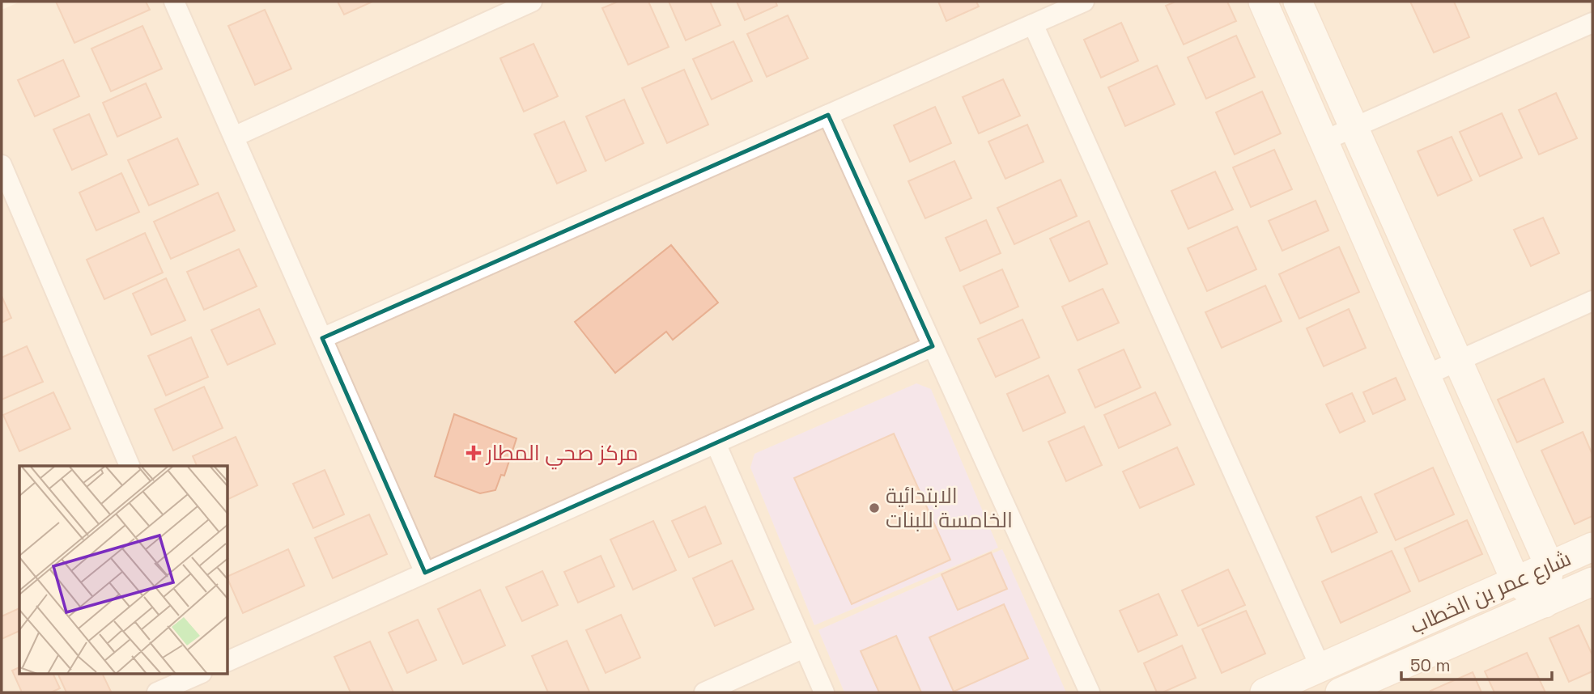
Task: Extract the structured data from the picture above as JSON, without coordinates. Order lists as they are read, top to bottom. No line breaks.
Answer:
{"streets":{"street":["شارع عمر بن الخطاب"]},"places":{"health":["مركز صحي المطار"],"other":["الابتدائية الخامسة للبنات"]},"scale_bar":"50 m"}
